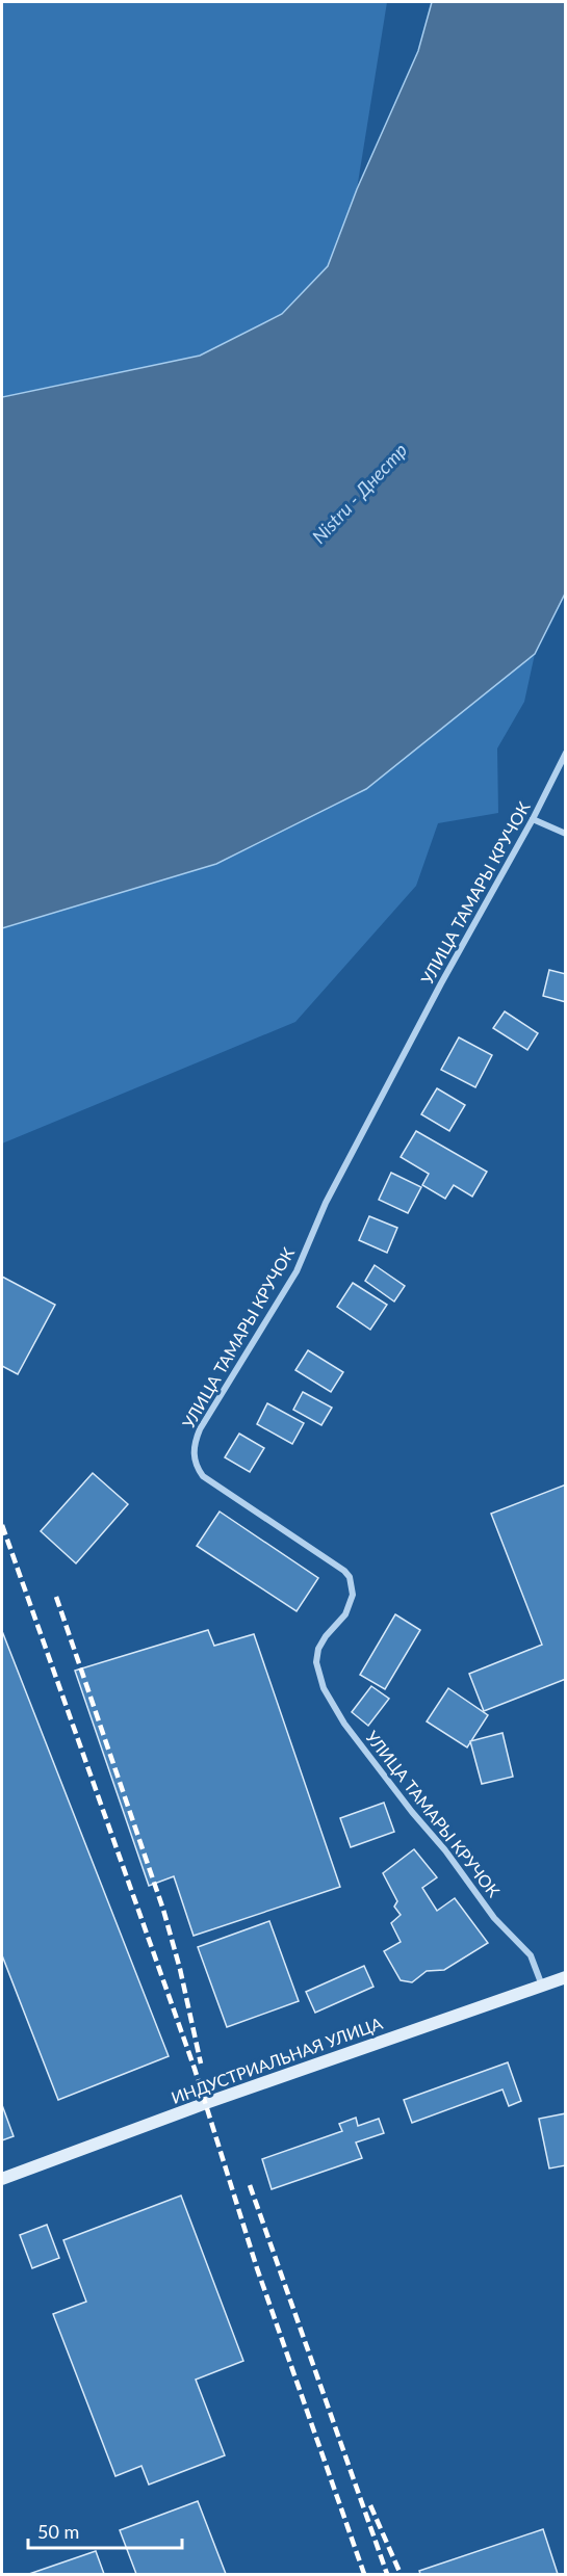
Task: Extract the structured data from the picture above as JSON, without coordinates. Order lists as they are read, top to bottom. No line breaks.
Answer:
{"streets":{"main road":["ИНДУСТРИАЛЬНАЯ УЛИЦА"],"street":["УЛИЦА ТАМАРЫ КРУЧОК"]},"crossings":[["УЛИЦА ТАМАРЫ КРУЧОК","ИНДУСТРИАЛЬНАЯ УЛИЦА"]],"water":["Nistru - Днестр"],"scale_bar":"50 m"}
